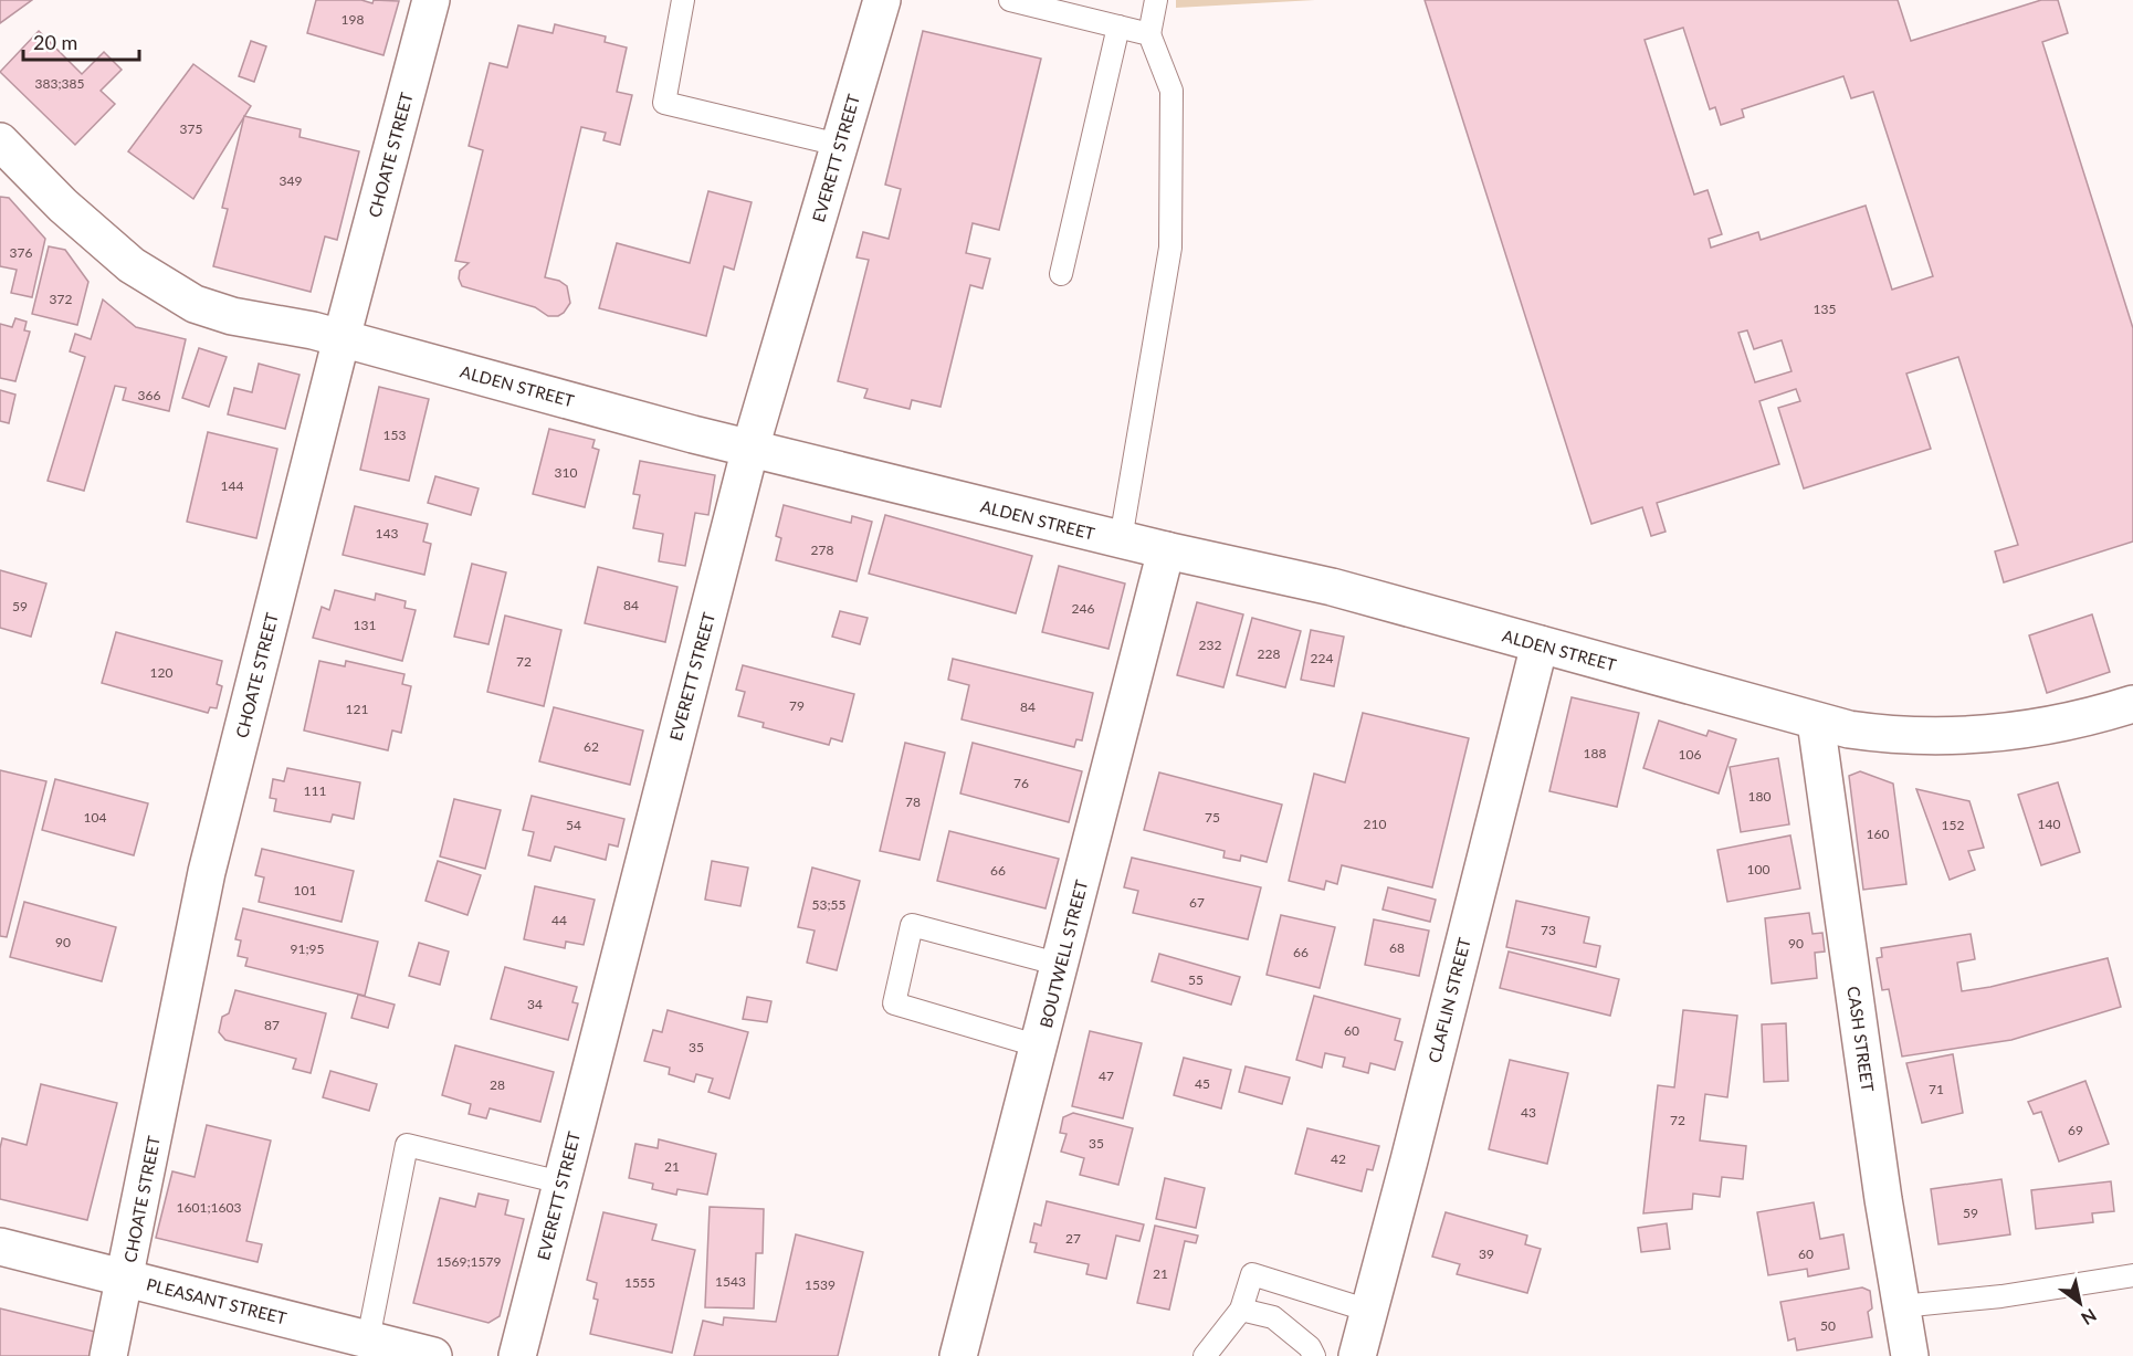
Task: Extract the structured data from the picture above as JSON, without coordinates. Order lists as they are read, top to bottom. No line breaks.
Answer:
{"streets":{"street":["CHOATE STREET","EVERETT STREET","ALDEN STREET","BOUTWELL STREET","CLAFLIN STREET","CASH STREET","PLEASANT STREET"]},"crossings":[["CHOATE STREET","ALDEN STREET"],["CHOATE STREET","PLEASANT STREET"],["EVERETT STREET","ALDEN STREET"],["ALDEN STREET","BOUTWELL STREET"],["ALDEN STREET","CLAFLIN STREET"],["ALDEN STREET","CASH STREET"]],"house_numbers":["198","383;385","375","349","376","372","135","366","153","310","144","143","278","84","59","246","131","232","228","224","72","120","79","84","121","62","188","106","76","111","180","78","104","75","210","140","54","152","160","100","66","101","67","53;55","44","73","90","90","68","91;95","66","55","34","87","60","35","47","45","28","71","43","72","69","35","42","21","1601;1603","59","27","39","60","1569;1579","21","1543","1555","1539","50"],"scale_bar":"20 m","north":"bottom right"}
